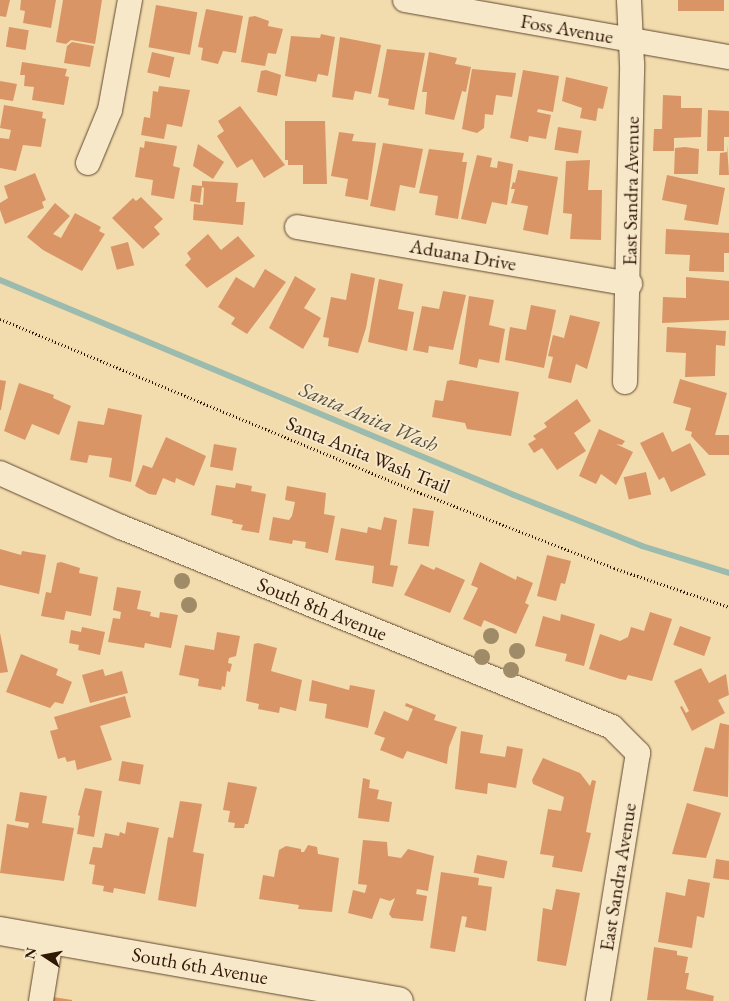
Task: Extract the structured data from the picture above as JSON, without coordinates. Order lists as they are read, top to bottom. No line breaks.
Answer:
{"streets":{"street":["Foss Avenue","East Sandra Avenue","Aduana Drive","South 8th Avenue","South 6th Avenue"],"path":["Santa Anita Wash Trail"]},"crossings":[["Foss Avenue","East Sandra Avenue"],["East Sandra Avenue","Aduana Drive"],["East Sandra Avenue","South 8th Avenue"]],"water":["Santa Anita Wash"],"north":"left"}
